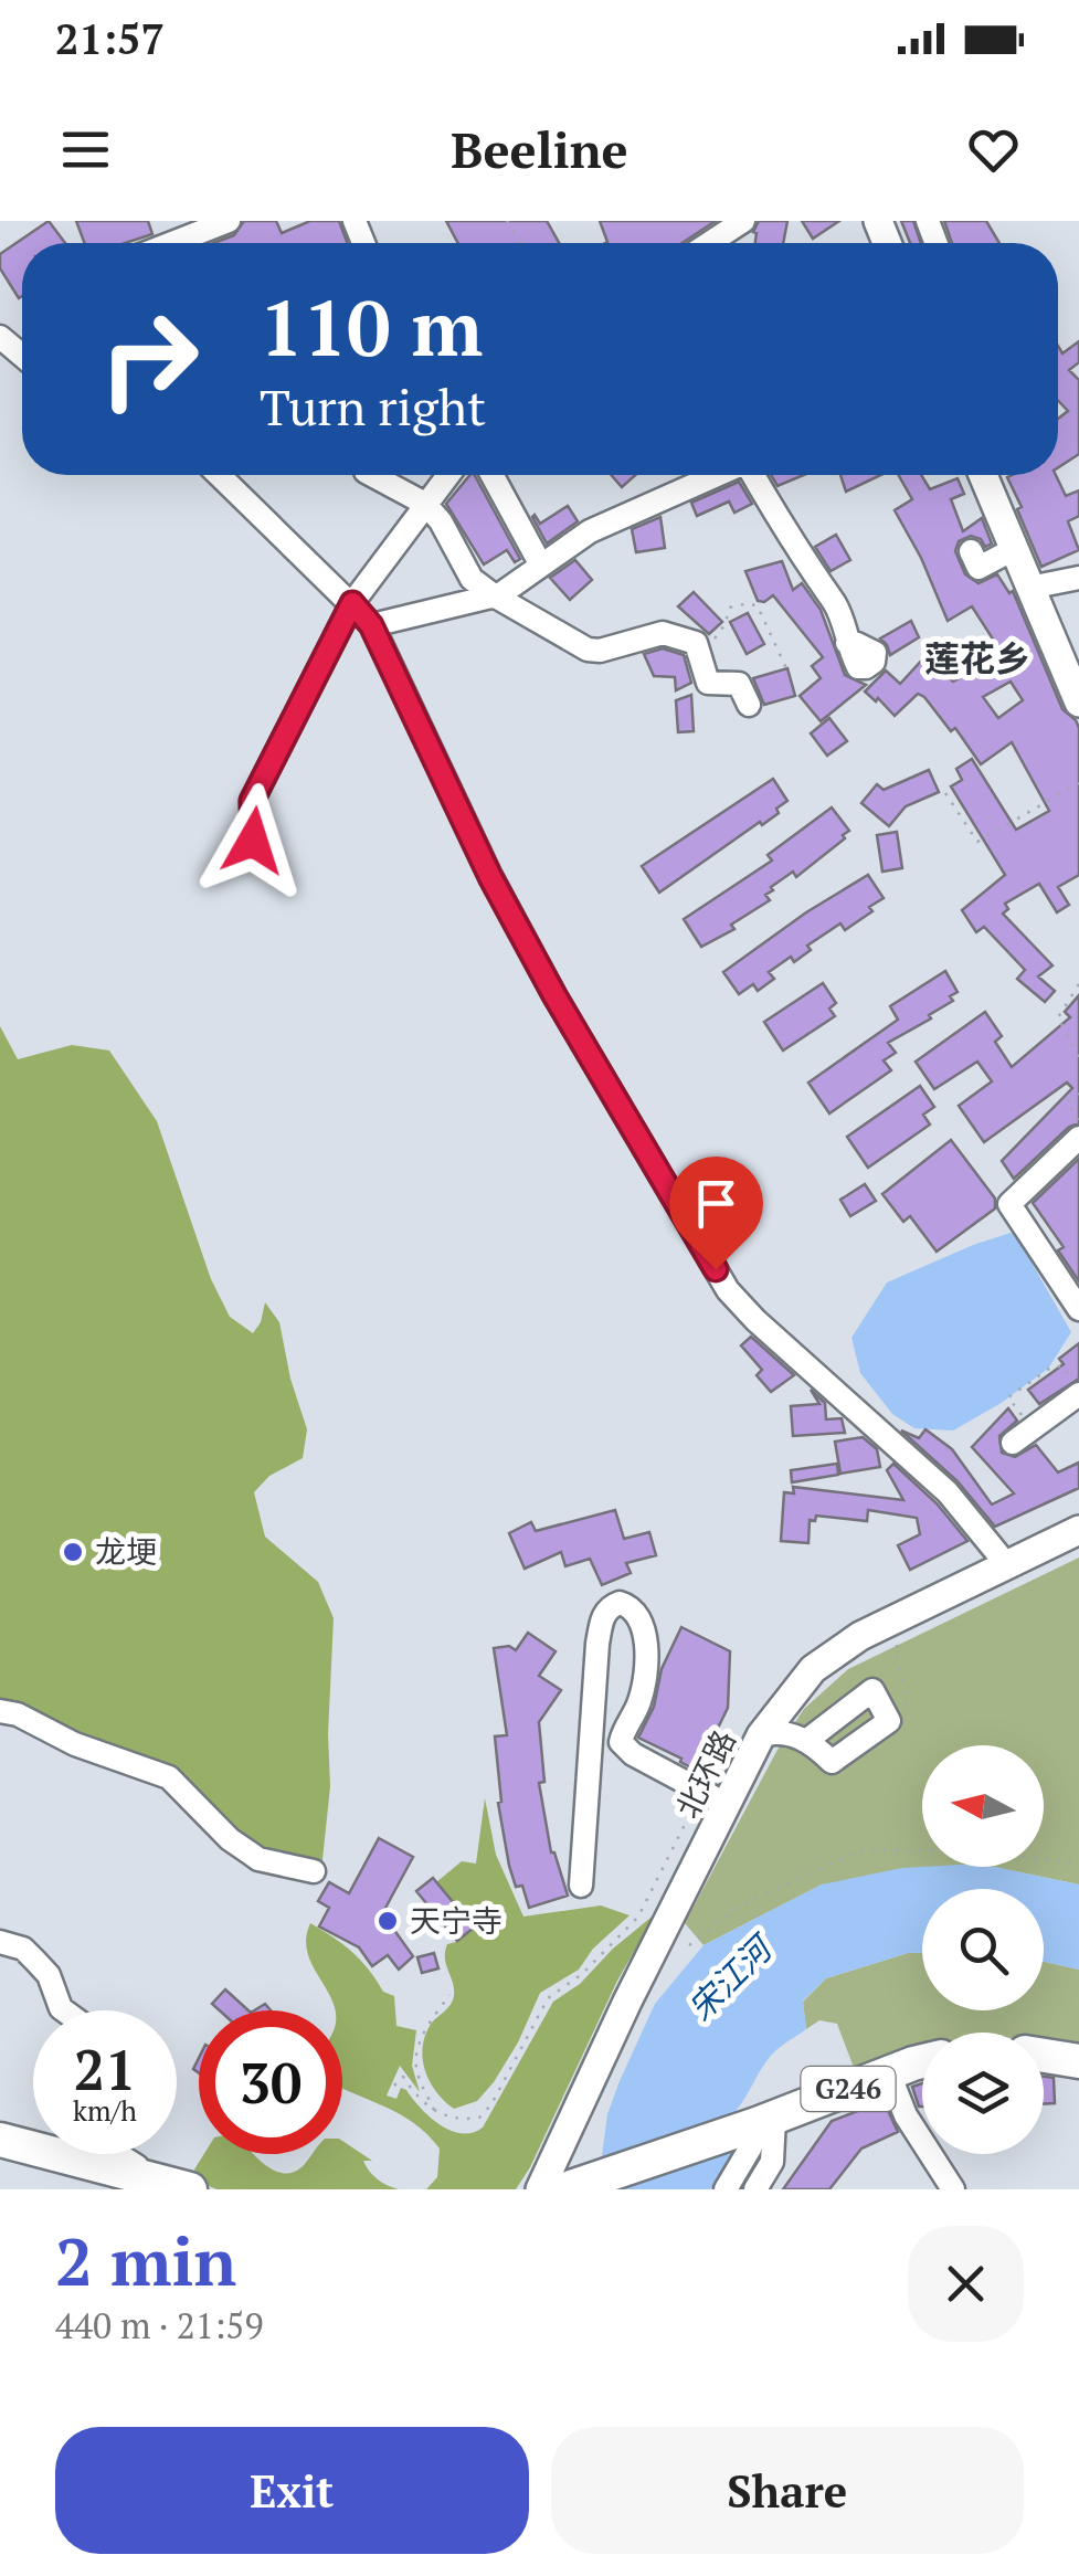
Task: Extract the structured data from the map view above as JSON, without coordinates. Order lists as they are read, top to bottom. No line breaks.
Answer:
{"streets":{"highway":["G246"],"main road":["北环路"]},"districts":["莲花乡"],"water":["宋江河"],"places":["龙埂","天宁寺"],"north":"left","page":{"status":"21:57","header":"Beeline","turn":["110 m","Turn right"],"speed":"21 km/h","limit":"30","heading":["2 min","440 m · 21:59"],"buttons":["Exit","Share"]}}
